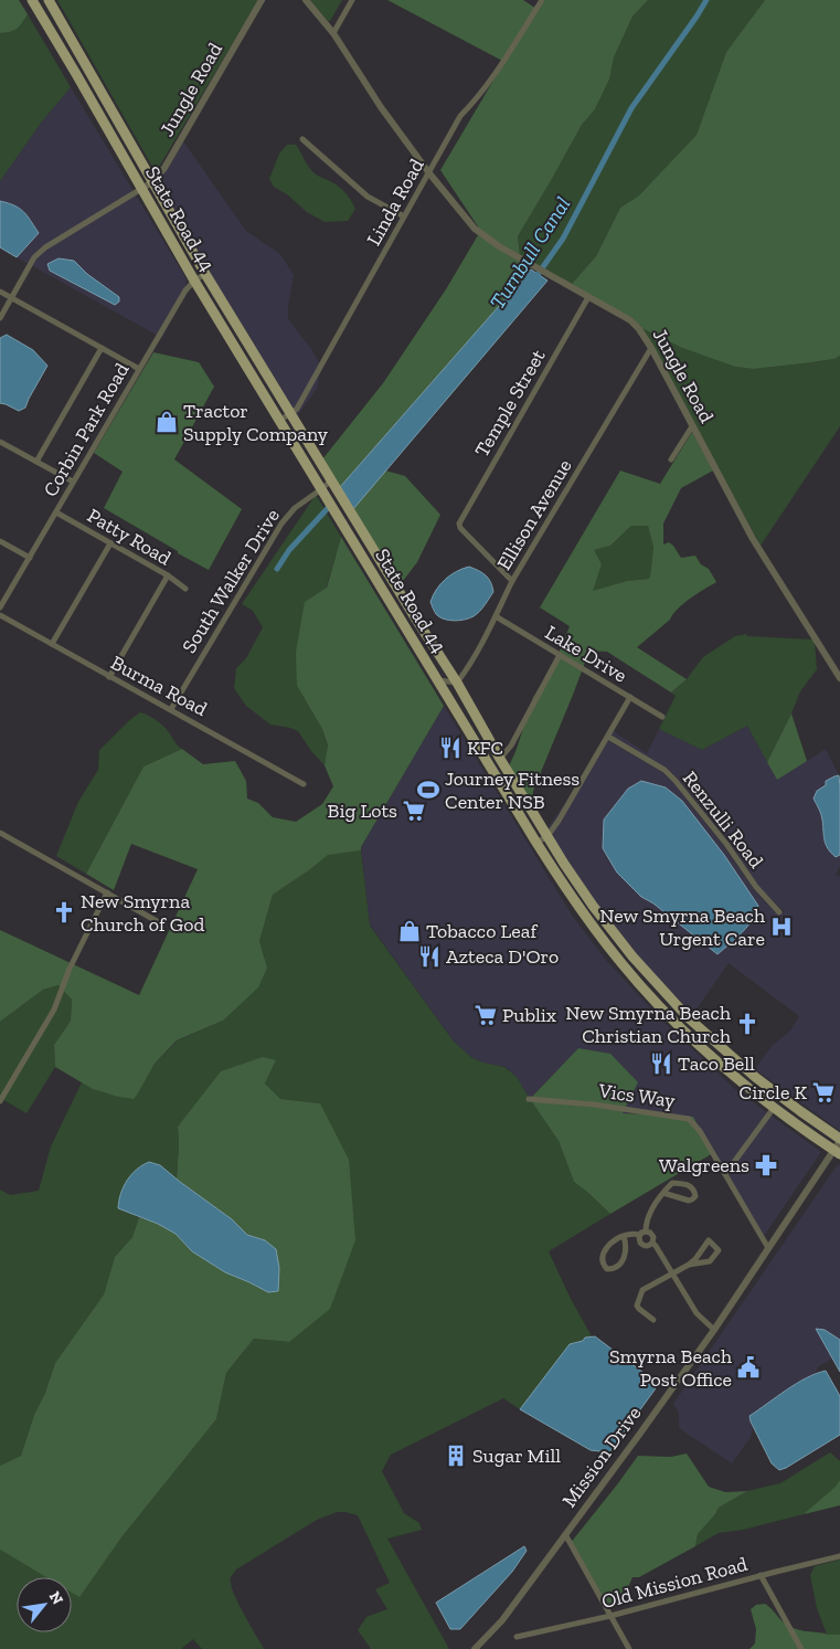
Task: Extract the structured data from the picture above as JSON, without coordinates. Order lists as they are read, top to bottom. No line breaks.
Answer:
{"streets":{"main road":["State Road 44"],"street":["Jungle Road","Linda Road","Temple Street","Corbin Park Road","Ellison Avenue","Patty Road","South Walker Drive","Lake Drive","Burma Road","Renzulli Road","Vics Way","Mission Drive","Old Mission Road"]},"crossings":[["Jungle Road","Linda Road"],["Jungle Road","State Road 44"],["Jungle Road","Temple Street"],["Jungle Road","Ellison Avenue"],["Linda Road","State Road 44"],["State Road 44","Corbin Park Road"],["State Road 44","Ellison Avenue"],["State Road 44","South Walker Drive"],["State Road 44","Mission Drive"],["Temple Street","Ellison Avenue"],["Corbin Park Road","Patty Road"],["Ellison Avenue","Lake Drive"],["South Walker Drive","Burma Road"],["Vics Way","Mission Drive"]],"water":["Turnbull Canal"],"places":{"shop":["Tractor Supply Company","Tobacco Leaf"],"restaurant":["KFC","Azteca D'Oro","Taco Bell"],"sports":["Journey Fitness Center NSB"],"supermarket":["Big Lots","Publix","Circle K"],"church":["New Smyrna Church of God","New Smyrna Beach Christian Church"],"hospital":["New Smyrna Beach Urgent Care"],"pharmacy":["Walgreens"],"public building":["Smyrna Beach Post Office"],"building":["Sugar Mill"]},"north":"top right"}
